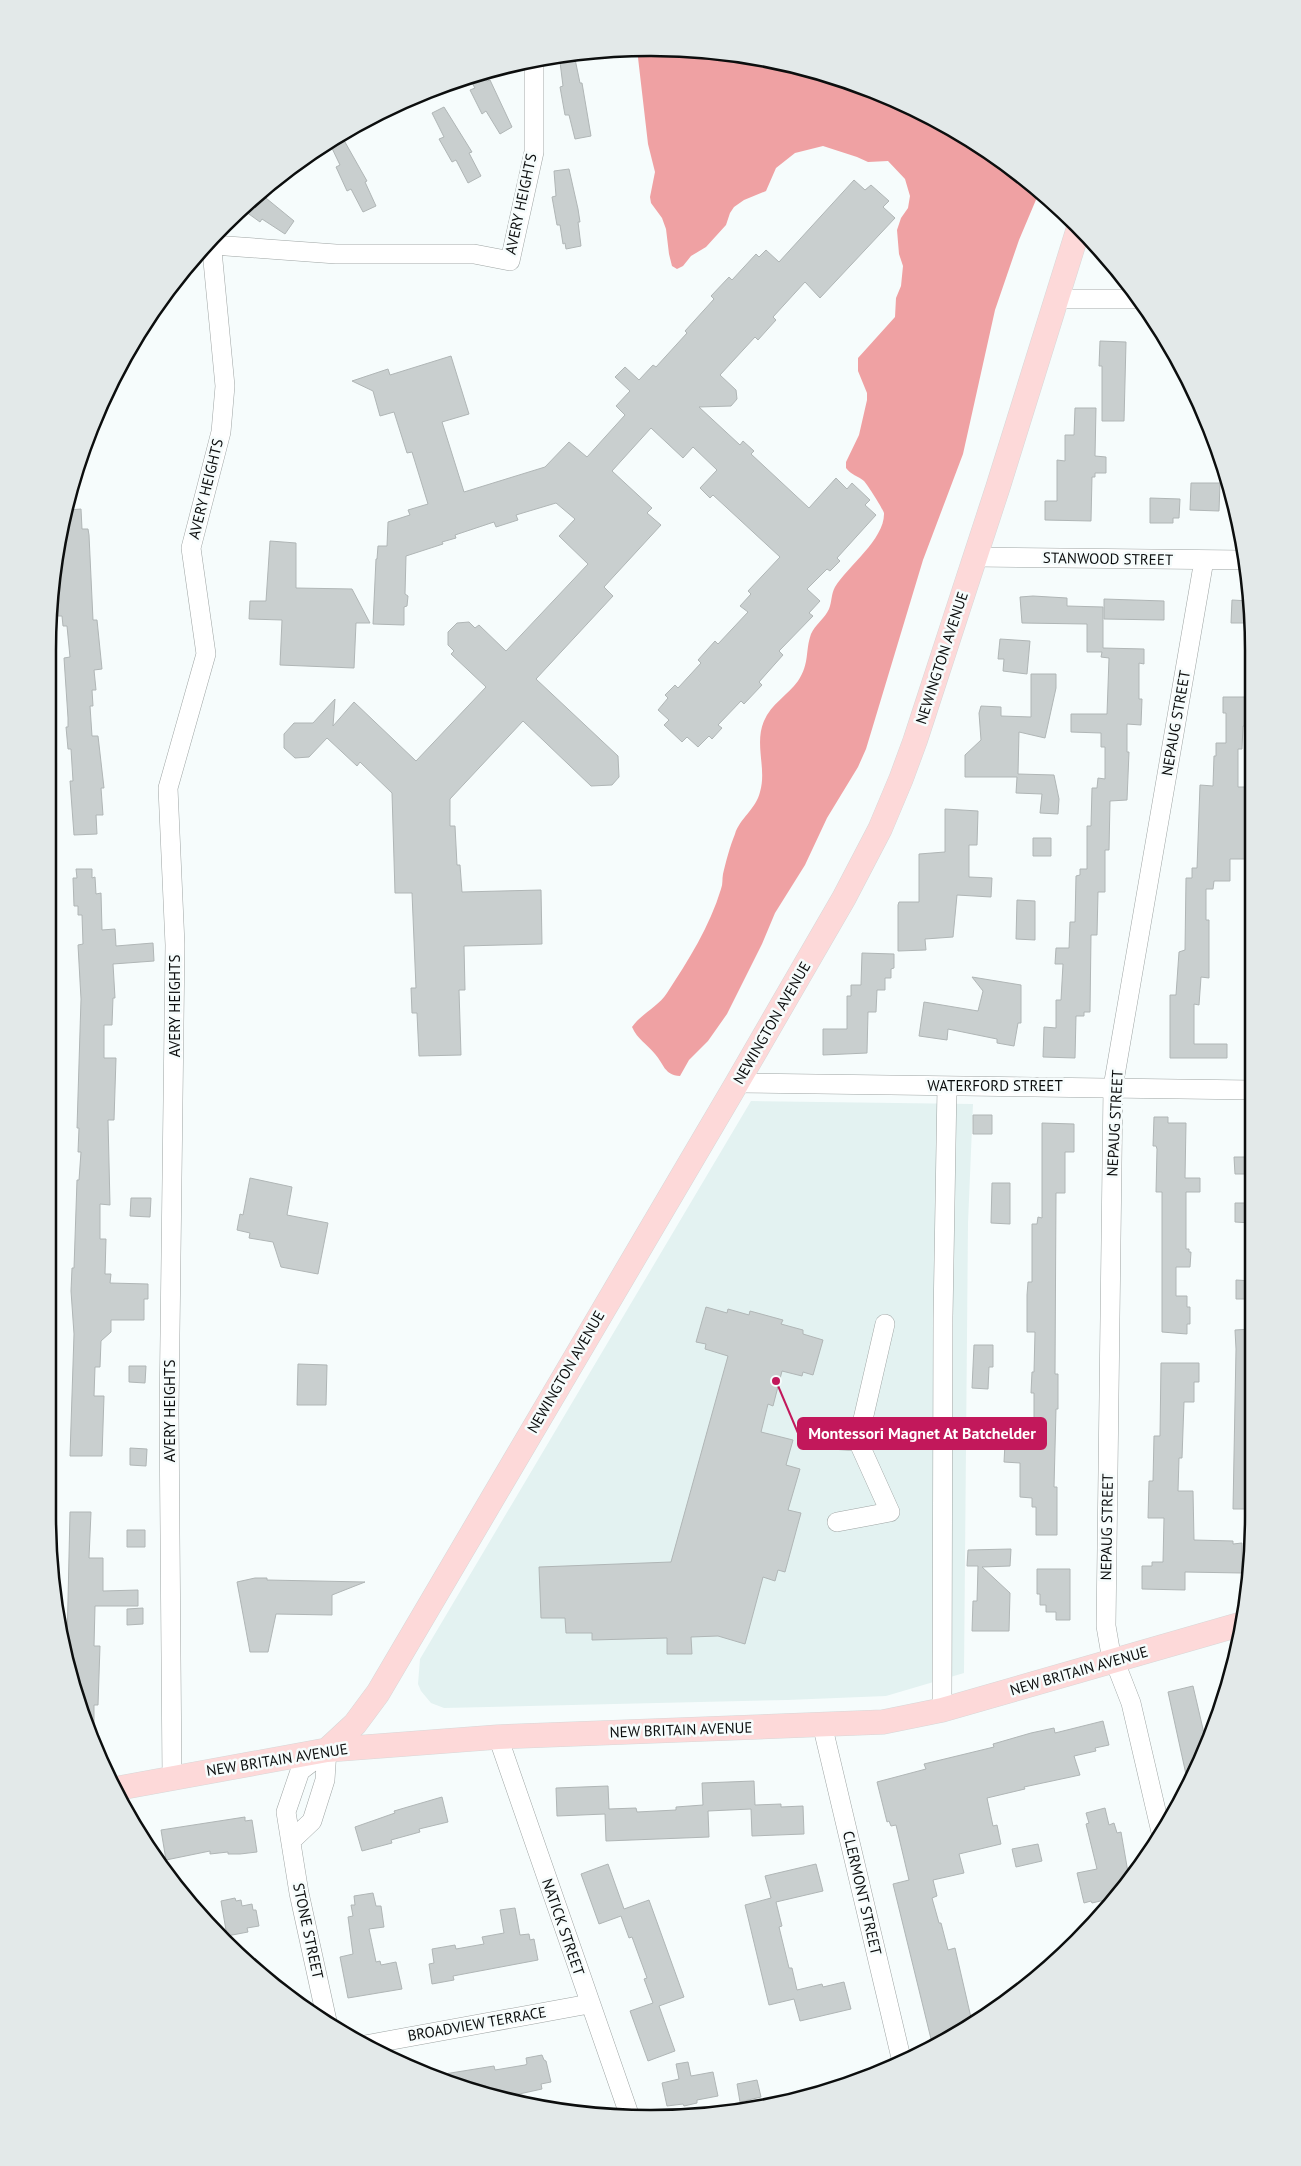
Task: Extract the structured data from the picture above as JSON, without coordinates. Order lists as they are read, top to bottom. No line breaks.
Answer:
{"streets":{"main road":["NEWINGTON AVENUE","NEW BRITAIN AVENUE"],"street":["AVERY HEIGHTS","STANWOOD STREET","NEPAUG STREET","WATERFORD STREET","CLERMONT STREET","NATICK STREET","STONE STREET","BROADVIEW TERRACE"]},"crossings":[["AVERY HEIGHTS","NEW BRITAIN AVENUE"],["STANWOOD STREET","NEWINGTON AVENUE"],["STANWOOD STREET","NEPAUG STREET"],["NEWINGTON AVENUE","WATERFORD STREET"],["NEWINGTON AVENUE","NEW BRITAIN AVENUE"],["NEWINGTON AVENUE","STONE STREET"],["NEPAUG STREET","WATERFORD STREET"],["NEPAUG STREET","NEW BRITAIN AVENUE"],["NEW BRITAIN AVENUE","CLERMONT STREET"],["NEW BRITAIN AVENUE","NATICK STREET"],["NEW BRITAIN AVENUE","STONE STREET"],["NATICK STREET","BROADVIEW TERRACE"]],"places":["Montessori Magnet At Batchelder"]}
